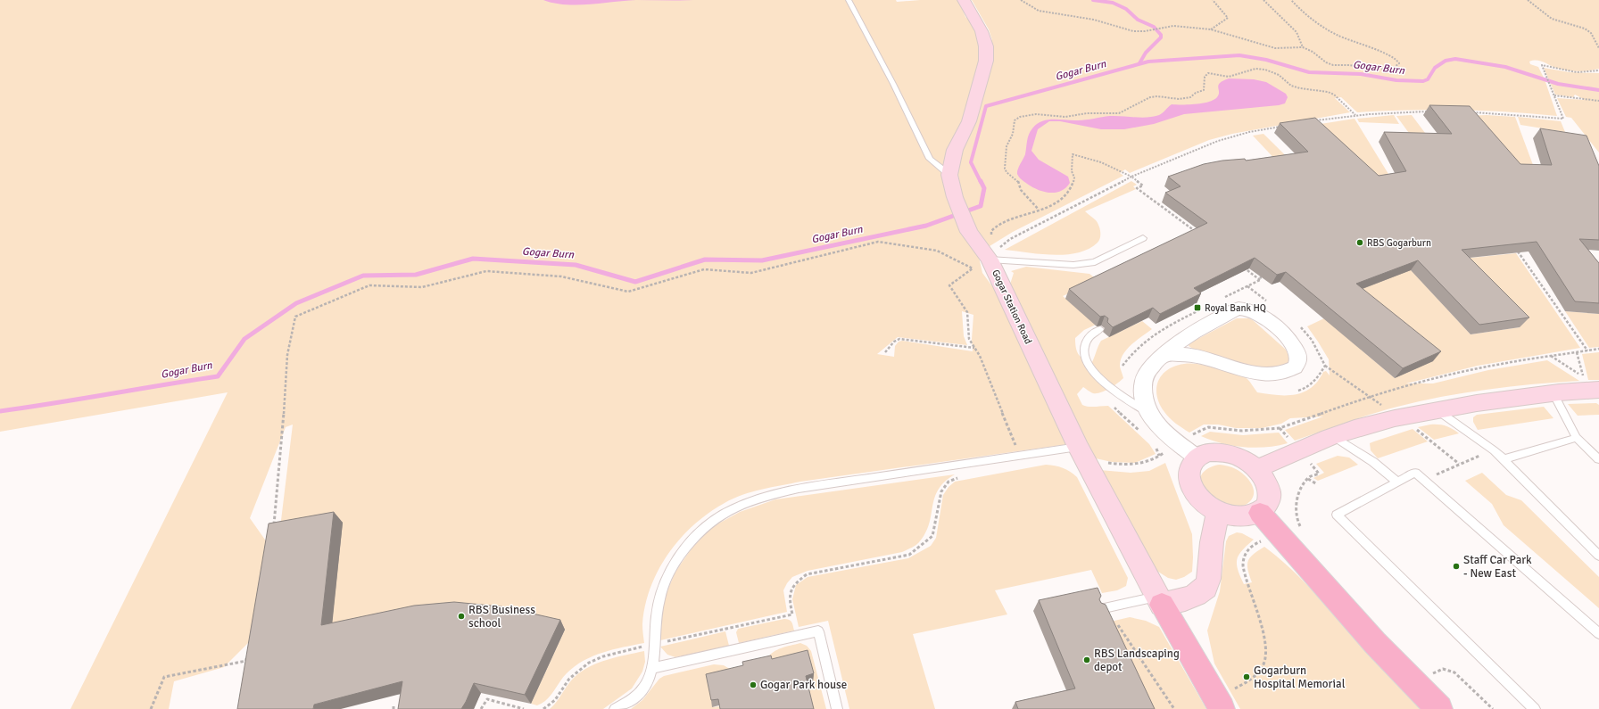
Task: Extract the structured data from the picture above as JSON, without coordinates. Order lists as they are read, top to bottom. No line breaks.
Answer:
{"streets":{"street":["Gogar Station Road"]},"water":["Gogar Burn"],"places":{"other":["RBS Gogarburn","Staff Car Park - New East","RBS Business school","RBS Landscaping depot","Gogarburn Hospital Memorial","Gogar Park house"],"transit":["Royal Bank HQ"]}}
